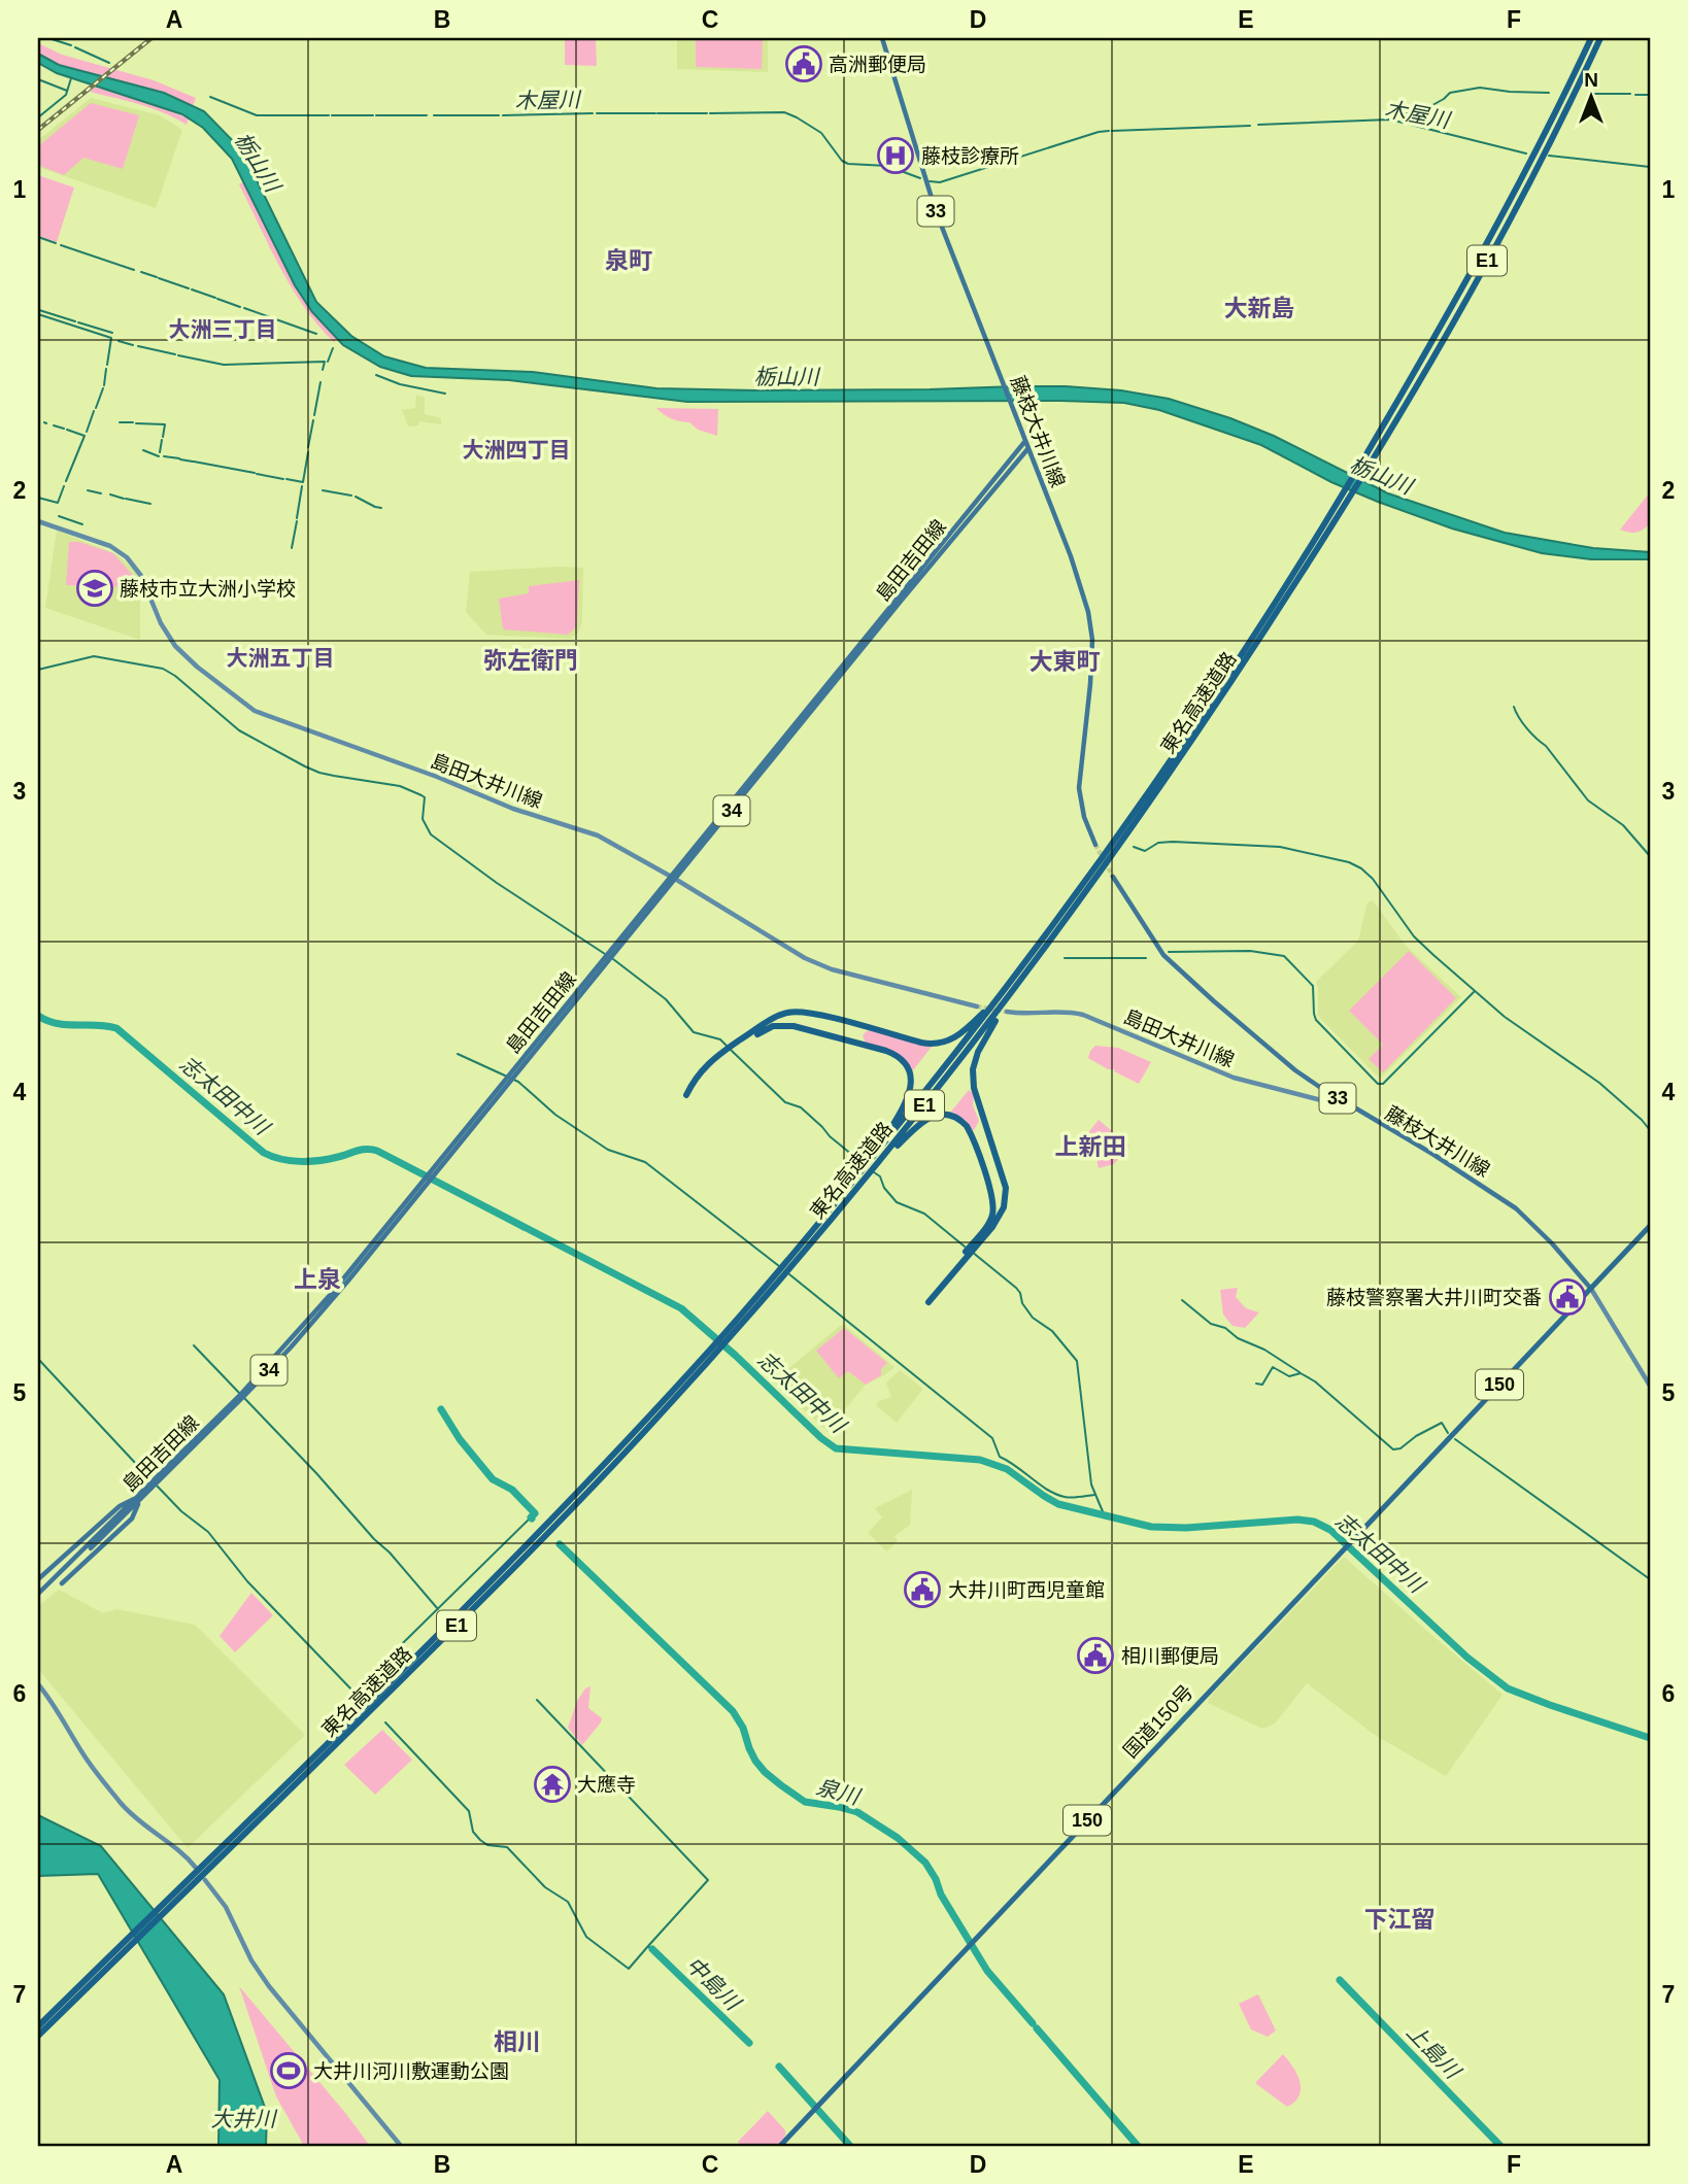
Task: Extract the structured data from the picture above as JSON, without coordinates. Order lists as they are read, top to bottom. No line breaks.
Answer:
{"streets":{"highway":["E1","東名高速道路","150","国道150号"],"main road":["33","藤枝大井川線","島田吉田線","島田大井川線","34"]},"crossings":[["藤枝大井川線","島田吉田線"],["藤枝大井川線","島田大井川線"],["藤枝大井川線","国道150号"],["島田吉田線","島田大井川線"]],"districts":["泉町","大新島","大洲三丁目","大洲四丁目","大洲五丁目","弥左衛門","大東町","上新田","上泉","下江留","相川"],"water":["木屋川","栃山川","志太田中川","泉川","中島川","上島川","大井川"],"places":{"public building":["高洲郵便局","藤枝警察署大井川町交番","大井川町西児童館","相川郵便局"],"hospital":["藤枝診療所"],"school or university":["藤枝市立大洲小学校"],"temple":["大應寺"],"sports":["大井川河川敷運動公園"]},"north":"top","grid":{"columns":["A","B","C","D","E","F"],"rows":["1","2","3","4","5","6","7"]}}
